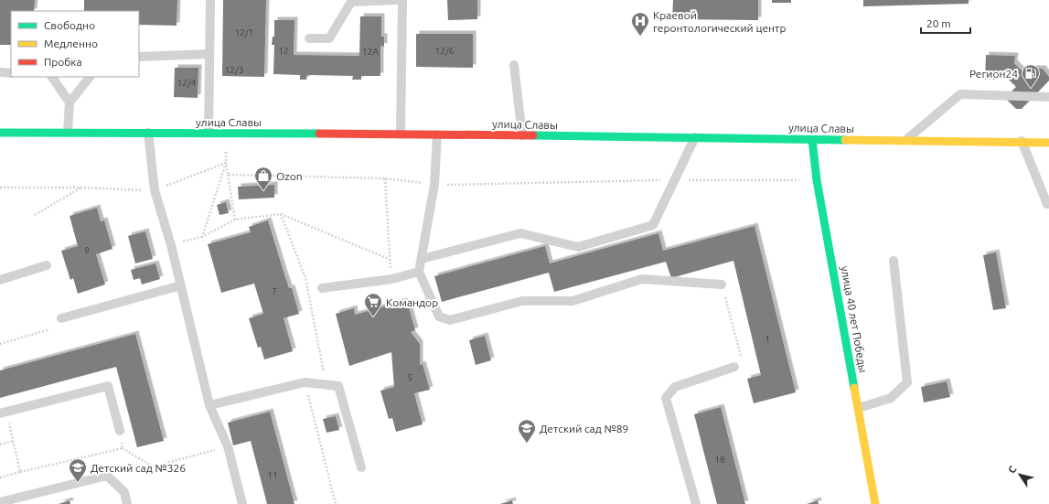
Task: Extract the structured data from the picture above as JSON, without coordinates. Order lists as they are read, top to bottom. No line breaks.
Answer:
{"streets":{"main road":["улица Славы","улица 40 лет Победы"]},"crossings":[["улица Славы","улица 40 лет Победы"]],"places":{"hospital":["Краевой геронтологический центр"],"fuel station":["Регион24"],"shop":["Ozon"],"supermarket":["Командор"],"school or university":["Детский сад №89","Детский сад №326"]},"house_numbers":["12/1","12","12/6","12А","12/3","12/4","9","7","1","5","18","11"],"legend":["Свободно","Медленно","Пробка"],"scale_bar":"20 m","north":"top left"}
